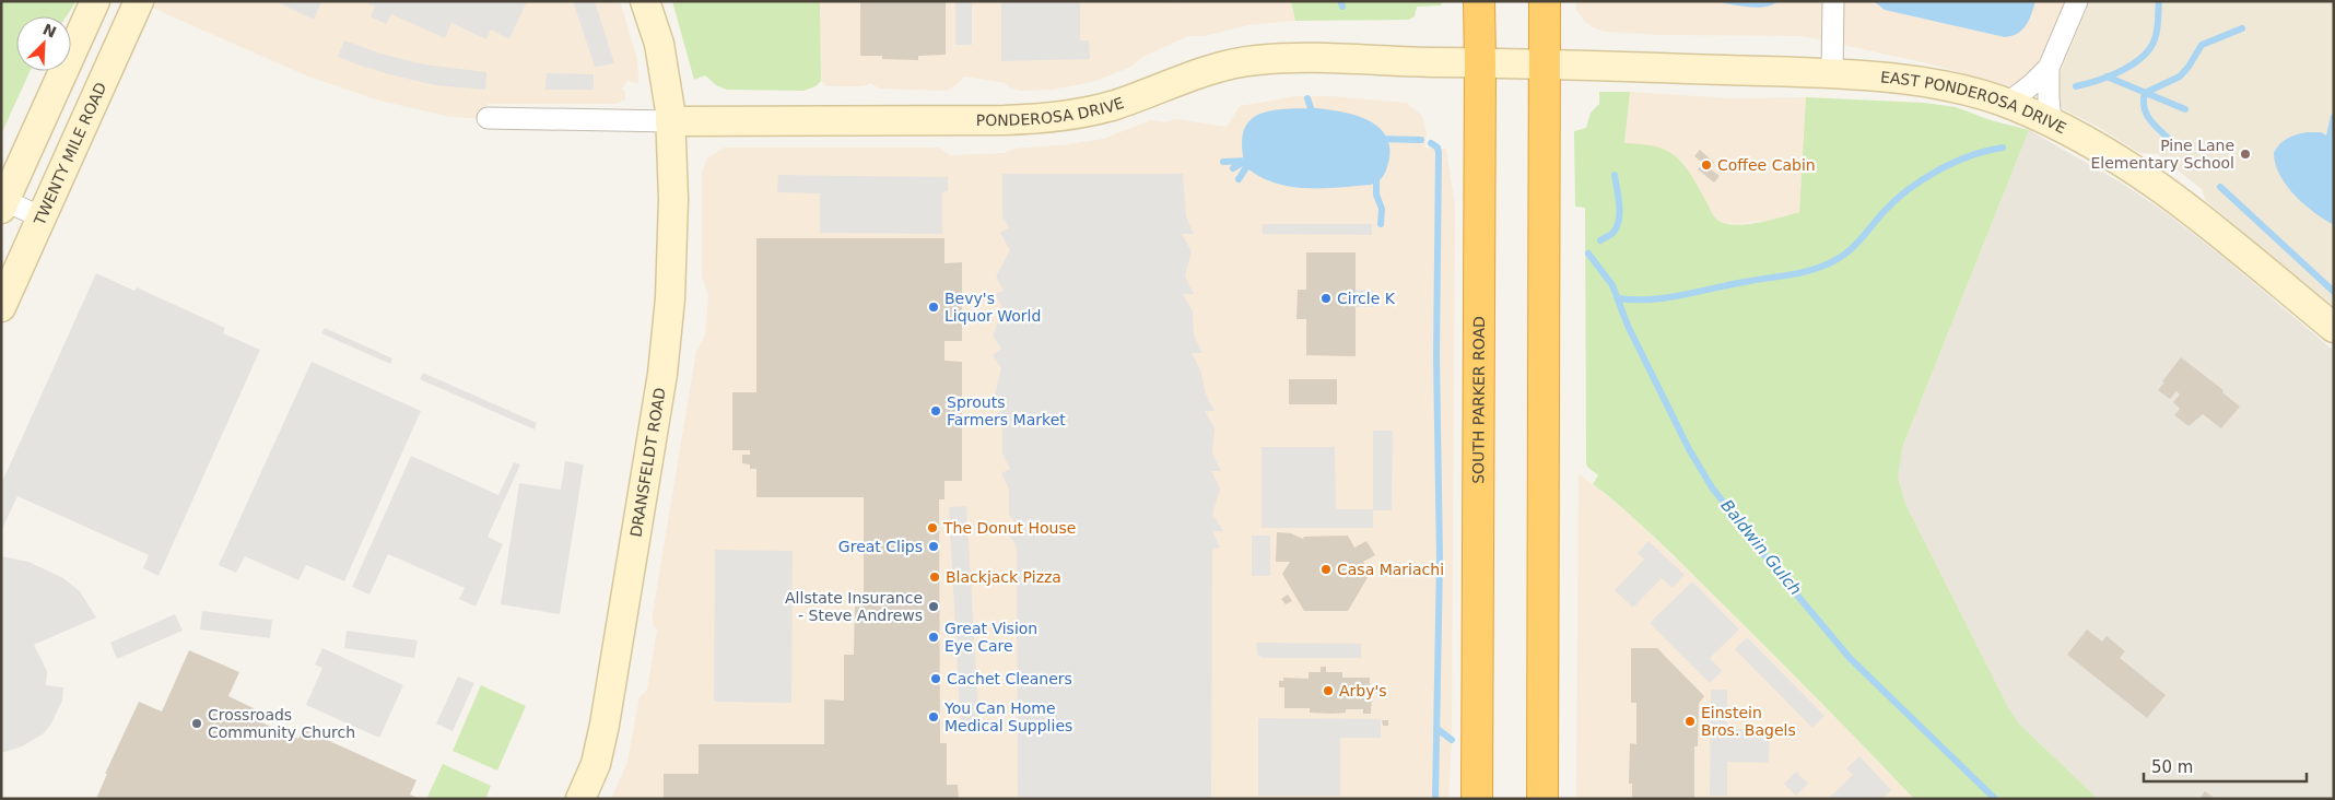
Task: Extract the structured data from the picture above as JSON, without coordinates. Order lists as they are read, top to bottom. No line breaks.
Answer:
{"streets":{"highway":["SOUTH PARKER ROAD"],"street":["EAST PONDEROSA DRIVE","PONDEROSA DRIVE","TWENTY MILE ROAD","DRANSFELDT ROAD"]},"crossings":[["EAST PONDEROSA DRIVE","PONDEROSA DRIVE"],["PONDEROSA DRIVE","SOUTH PARKER ROAD"],["PONDEROSA DRIVE","DRANSFELDT ROAD"]],"water":["Baldwin Gulch"],"places":["Pine Lane Elementary School","Coffee Cabin","Circle K","Bevy's Liquor World","Sprouts Farmers Market","The Donut House","Great Clips","Casa Mariachi","Blackjack Pizza","Allstate Insurance - Steve Andrews","Great Vision Eye Care","Cachet Cleaners","Arby's","You Can Home Medical Supplies","Einstein Bros. Bagels","Crossroads Community Church"],"scale_bar":"50 m","north":"top right"}
